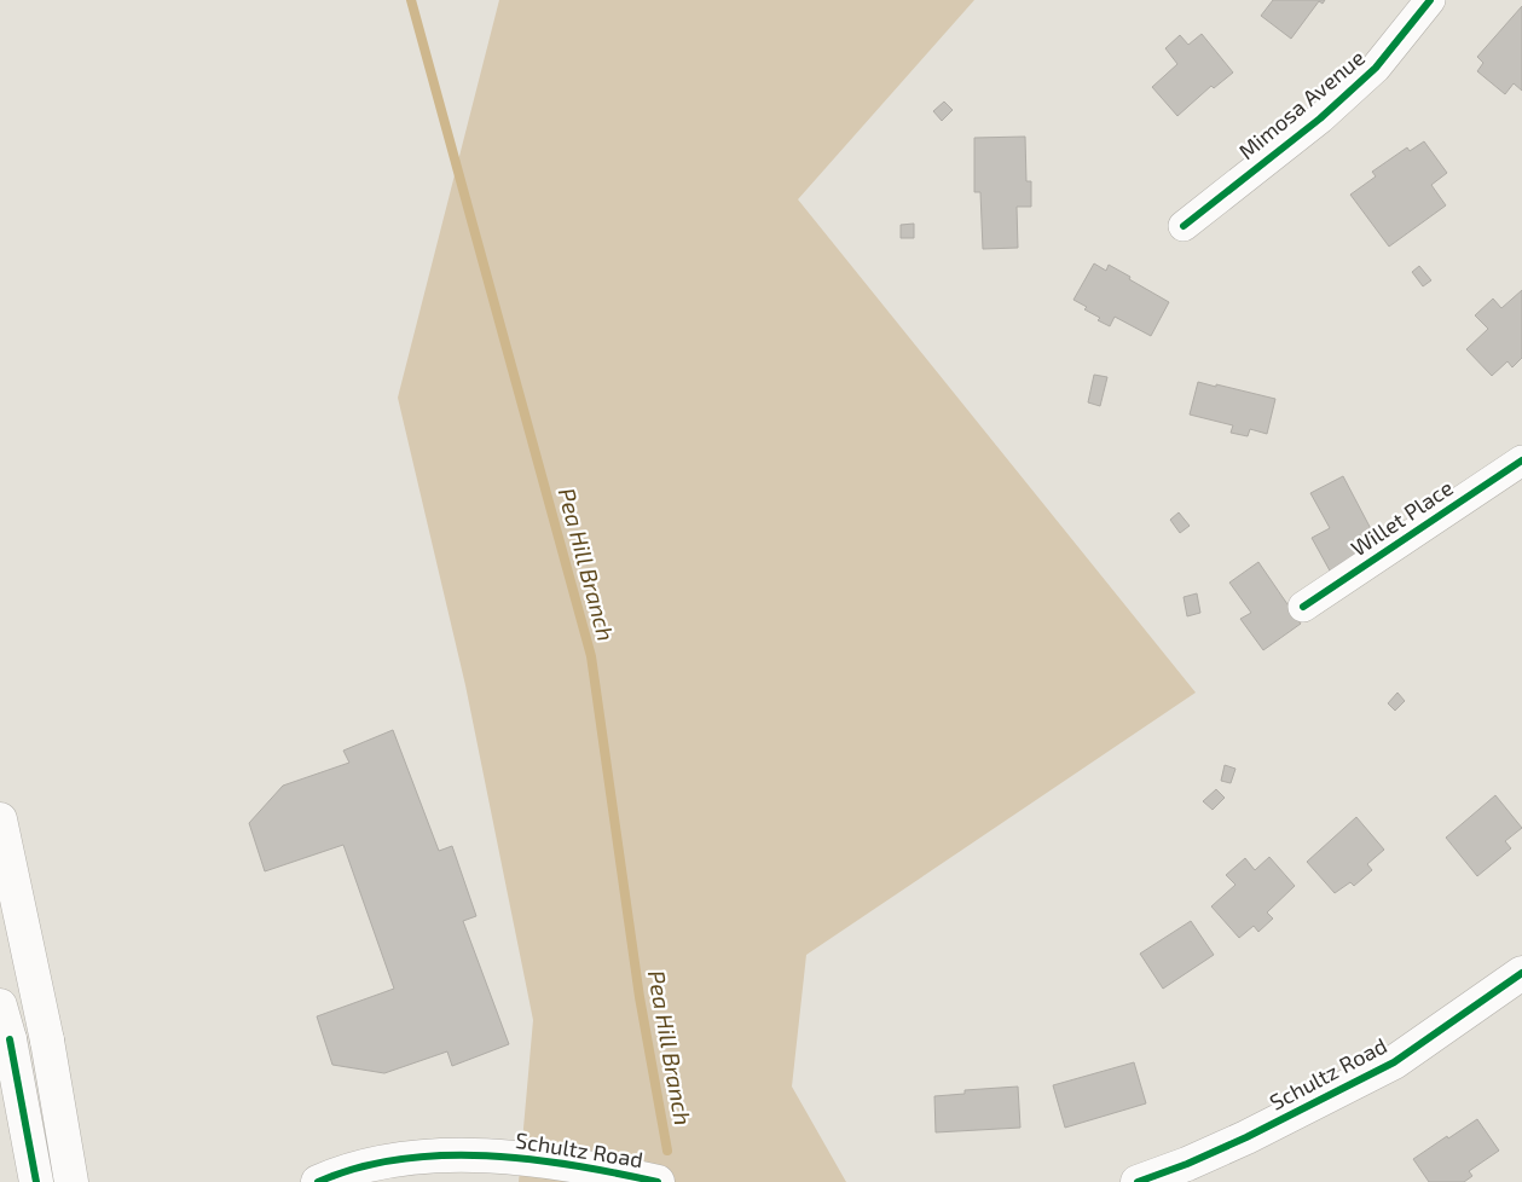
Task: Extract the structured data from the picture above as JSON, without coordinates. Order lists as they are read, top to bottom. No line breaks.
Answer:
{"streets":{"main road":["Schultz Road"],"street":["Mimosa Avenue","Willet Place"]},"water":["Pea Hill Branch"]}
